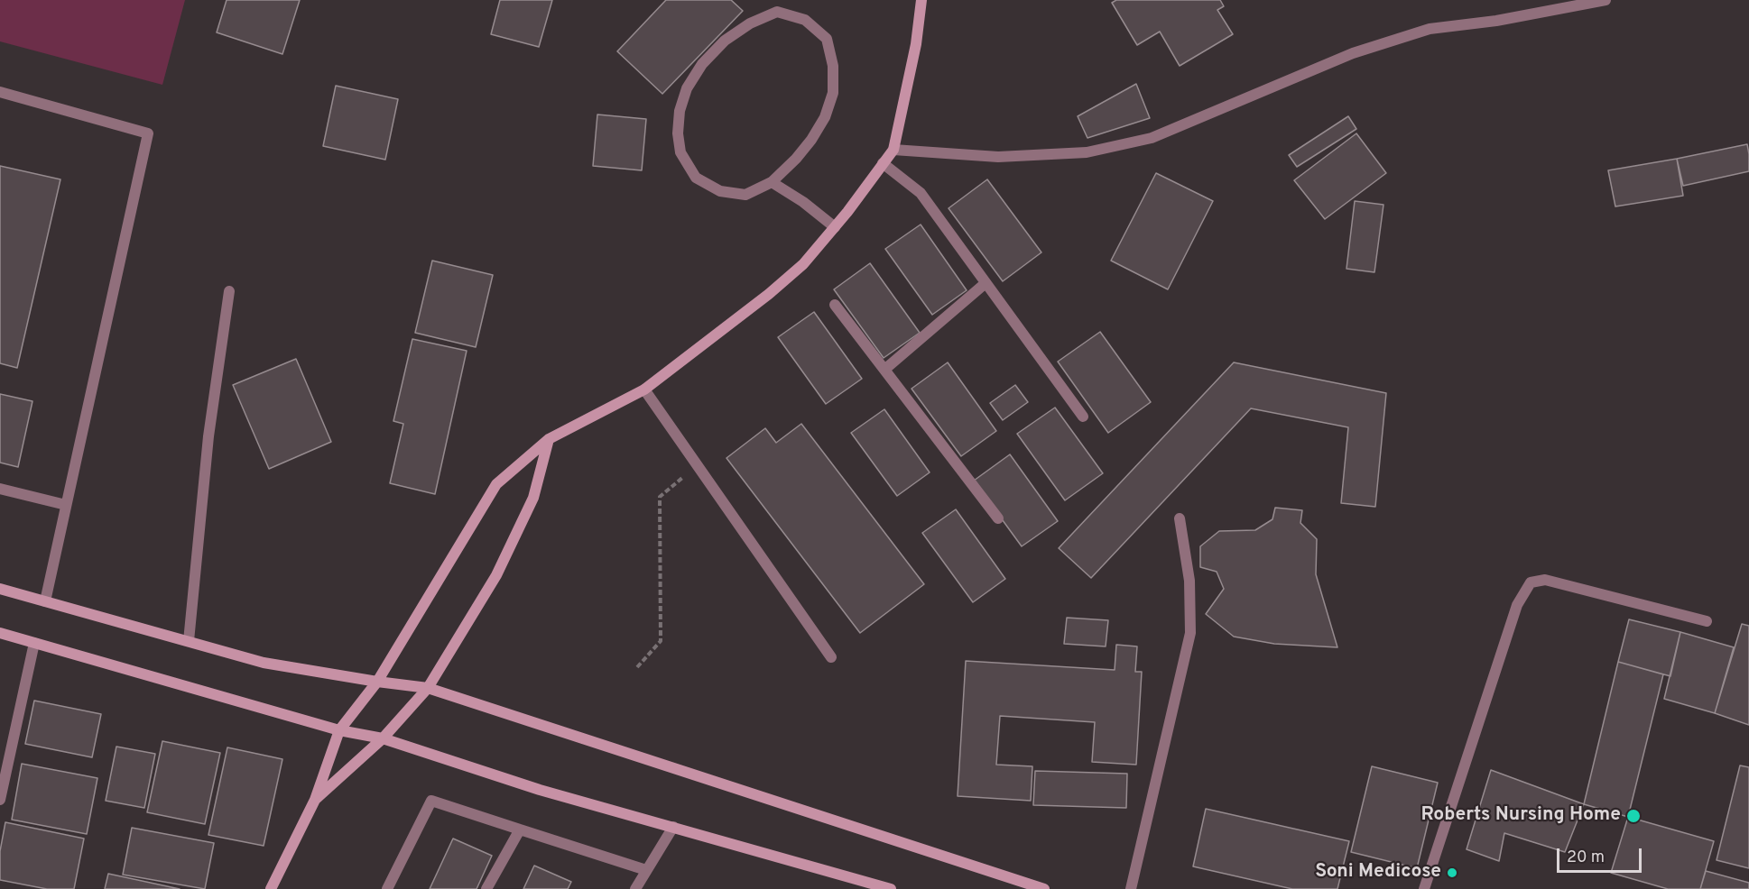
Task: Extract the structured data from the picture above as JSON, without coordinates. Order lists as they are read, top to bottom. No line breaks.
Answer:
{"places":["Roberts Nursing Home","Soni Medicose"],"scale_bar":"20 m"}
